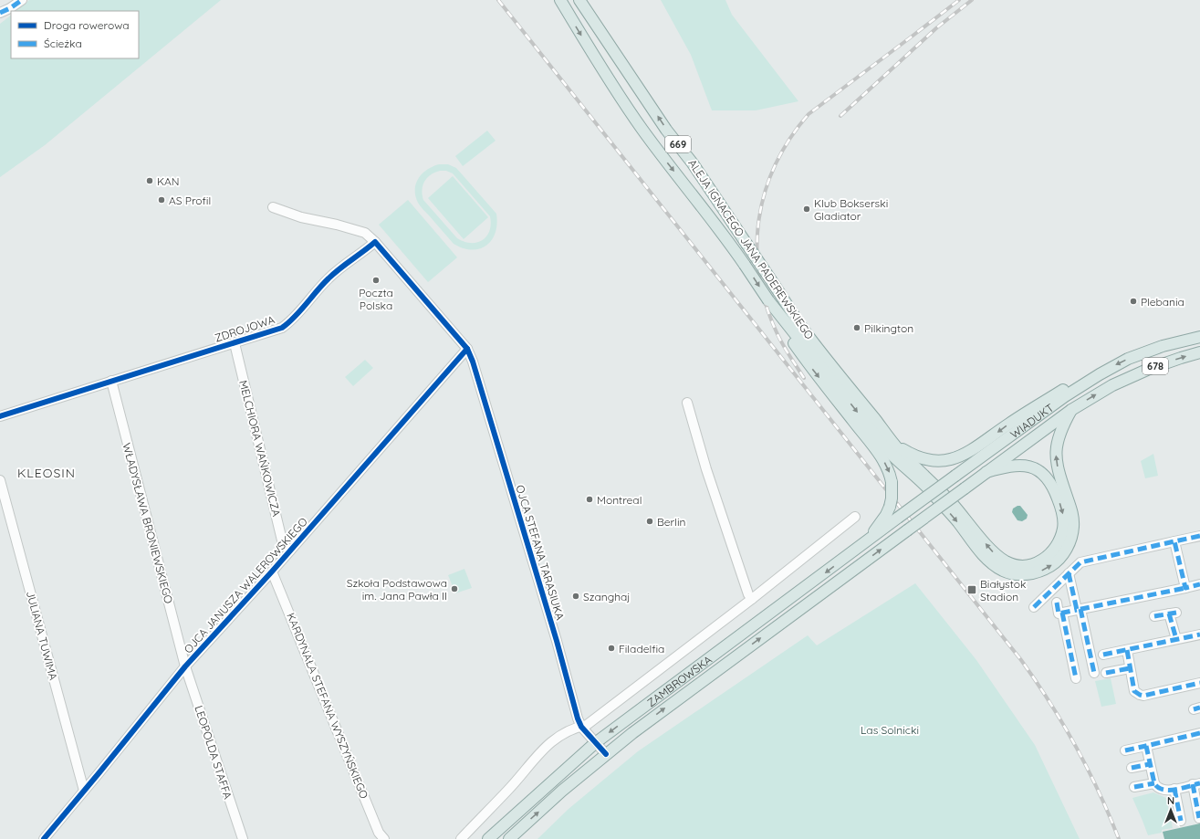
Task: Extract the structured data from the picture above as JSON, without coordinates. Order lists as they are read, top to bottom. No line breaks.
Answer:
{"streets":{"main road":["669","ALEJA IGNACEGO JANA PADEREWSKIEGO","678","WIADUKT","ZAMBROWSKA"],"street":["ZDROJOWA","MELCHIORA WAŃKOWICZA","WŁADYSŁAWA BRONIEWSKIEGO","OJCA STEFANA TARASIUKA","OJCA JANUSZA WALEROWSKIEGO","JULIANA TUWIMA","KARDYNAŁA STEFANA WYSZYŃSKIEGO","LEOPOLDA STAFFA"]},"crossings":[["ALEJA IGNACEGO JANA PADEREWSKIEGO","WIADUKT"],["ZDROJOWA","MELCHIORA WAŃKOWICZA"],["ZDROJOWA","WŁADYSŁAWA BRONIEWSKIEGO"],["WIADUKT","ZAMBROWSKA"],["MELCHIORA WAŃKOWICZA","OJCA JANUSZA WALEROWSKIEGO"],["WŁADYSŁAWA BRONIEWSKIEGO","OJCA JANUSZA WALEROWSKIEGO"],["WŁADYSŁAWA BRONIEWSKIEGO","LEOPOLDA STAFFA"],["OJCA STEFANA TARASIUKA","OJCA JANUSZA WALEROWSKIEGO"],["OJCA STEFANA TARASIUKA","ZAMBROWSKA"],["OJCA JANUSZA WALEROWSKIEGO","JULIANA TUWIMA"],["OJCA JANUSZA WALEROWSKIEGO","KARDYNAŁA STEFANA WYSZYŃSKIEGO"],["OJCA JANUSZA WALEROWSKIEGO","LEOPOLDA STAFFA"]],"districts":["KLEOSIN"],"parks":["Las Solnicki"],"places":{"other":["KAN","AS Profil","Klub Bokserski Gladiator","Poczta Polska","Plebania","Pilkington","Montreal","Berlin","Szkoła Podstawowa im. Jana Pawła II","Szanghaj","Filadelfia"],"transit":["Białystok Stadion"]},"legend":["Droga rowerowa","Ścieżka"],"north":"top"}
